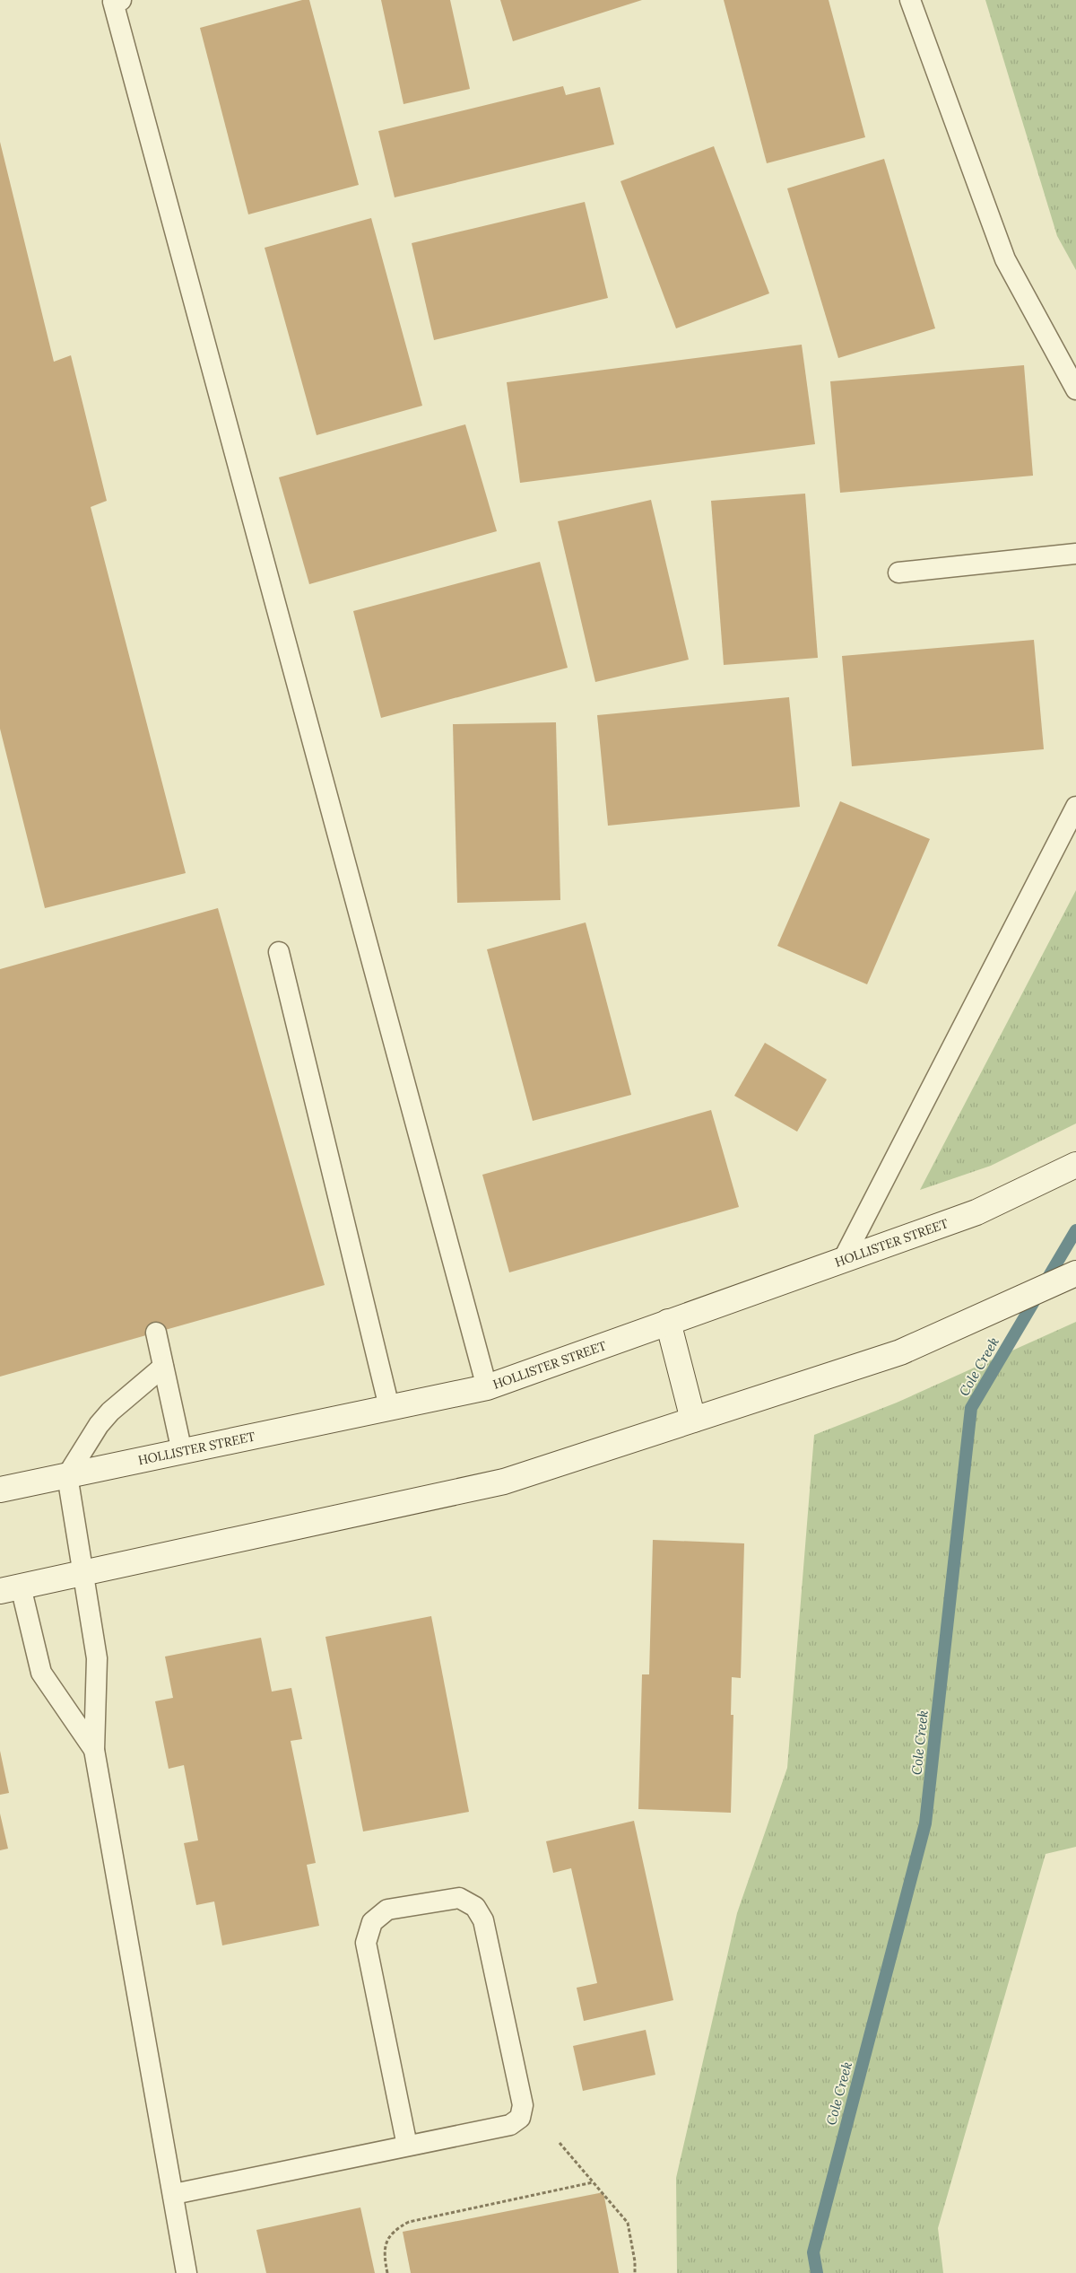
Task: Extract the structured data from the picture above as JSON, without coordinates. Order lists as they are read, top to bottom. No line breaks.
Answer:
{"streets":{"main road":["HOLLISTER STREET"]},"water":["Cole Creek"]}
